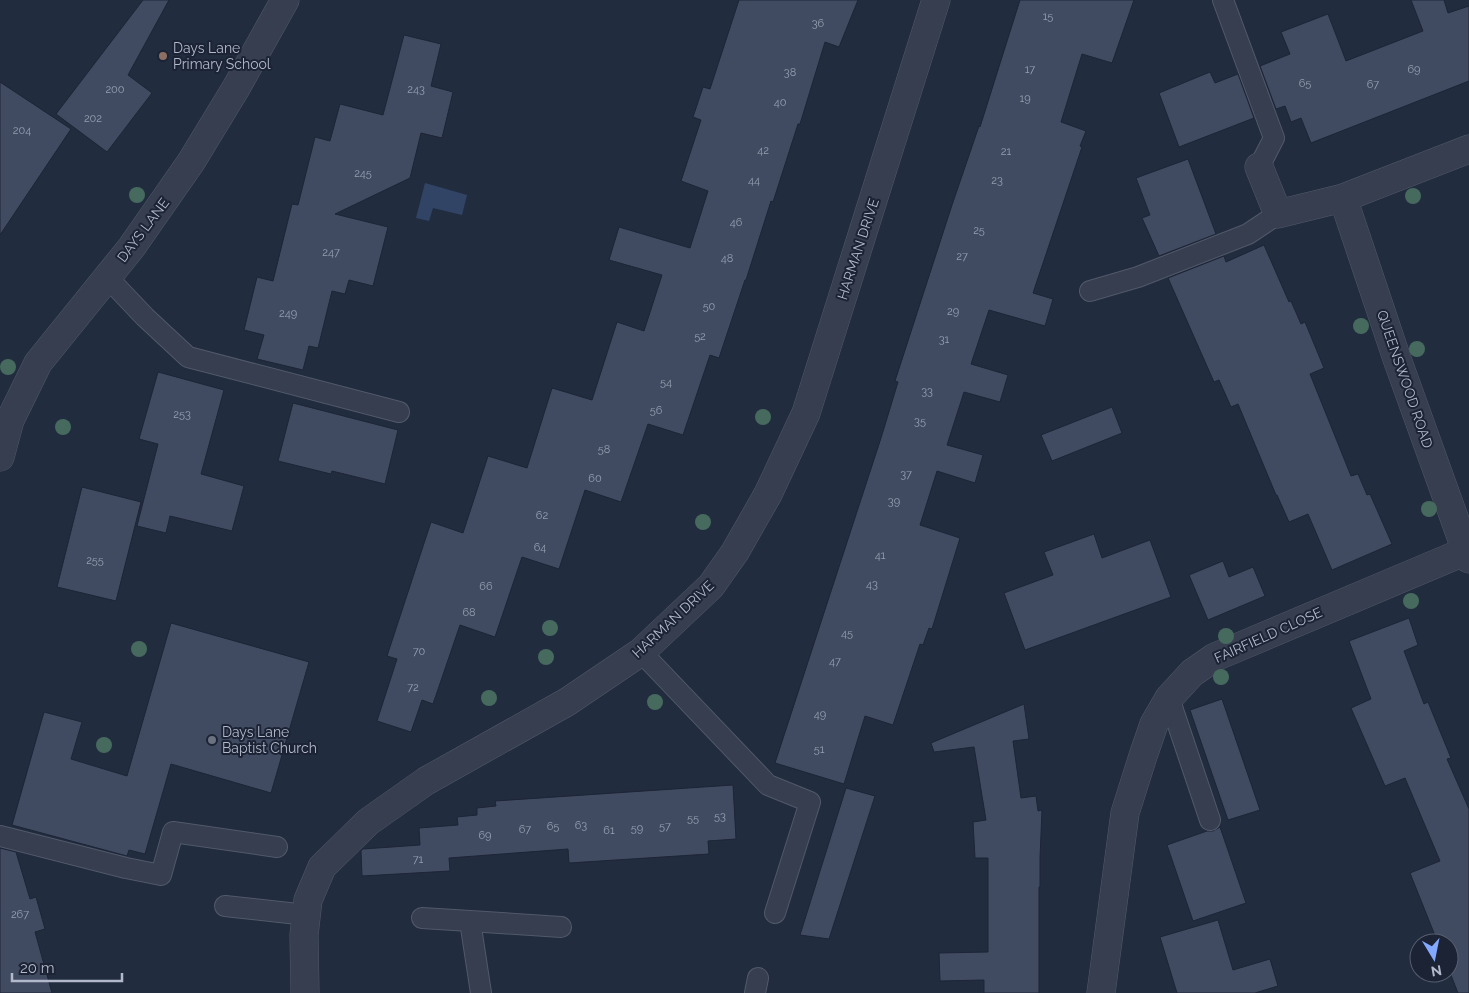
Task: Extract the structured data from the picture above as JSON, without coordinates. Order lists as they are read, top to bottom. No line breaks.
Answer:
{"streets":{"street":["DAYS LANE","HARMAN DRIVE","QUEENSWOOD ROAD","FAIRFIELD CLOSE"]},"crossings":[["QUEENSWOOD ROAD","FAIRFIELD CLOSE"]],"places":["Days Lane Primary School","Days Lane Baptist Church"],"house_numbers":["15","36","17","69","38","65","67","200","243","19","40","202","204","42","21","245","44","23","46","25","247","27","48","50","29","249","52","31","54","33","56","253","35","58","37","60","39","62","64","41","255","43","66","68","45","70","47","72","49","51","53","55","63","65","57","59","67","61","69","71","267"],"scale_bar":"20 m","north":"bottom"}
